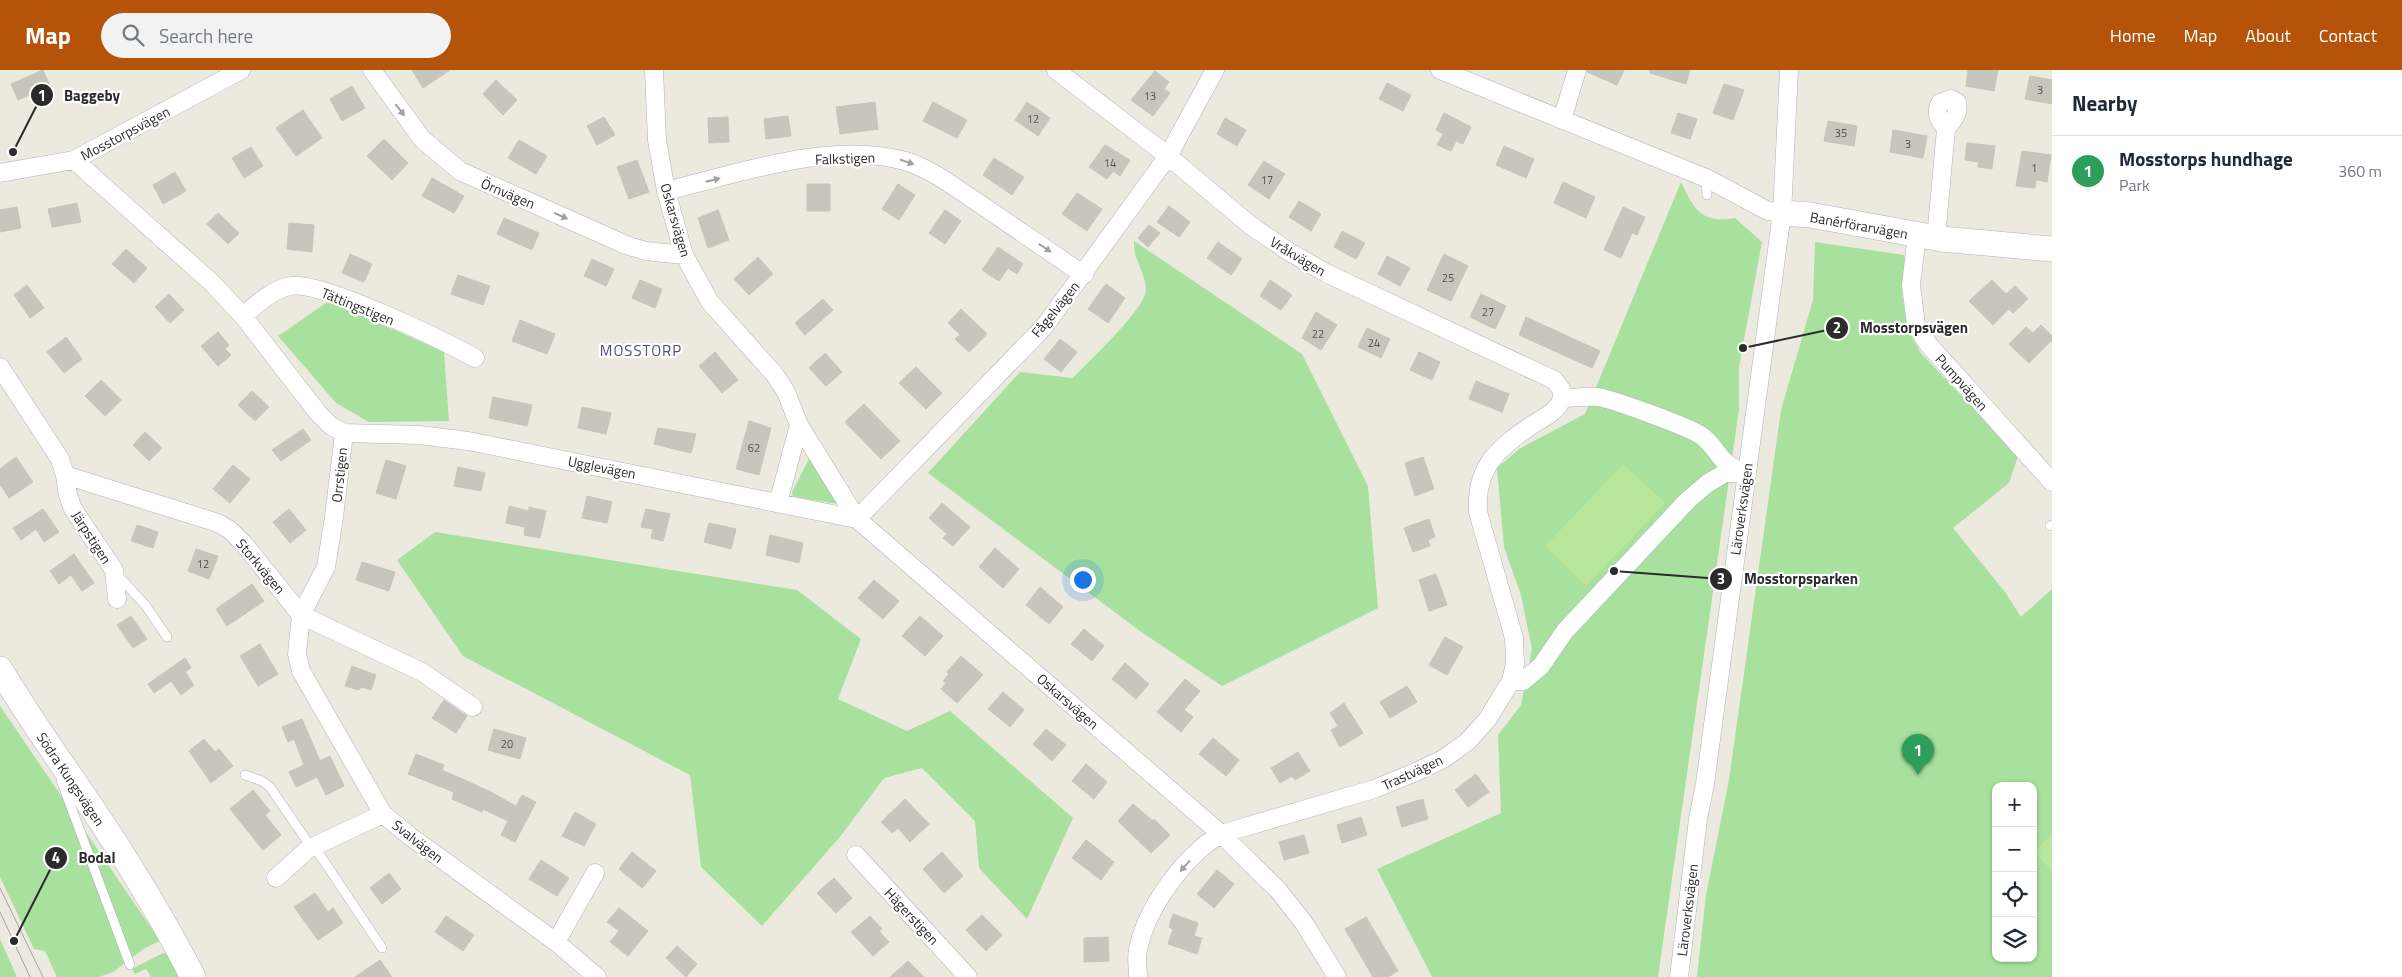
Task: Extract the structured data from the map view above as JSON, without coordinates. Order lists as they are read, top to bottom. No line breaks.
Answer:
{"streets":{"main road":["Banérförarvägen","Södra Kungsvägen"],"street":["Mosstorpsvägen","Falkstigen","Örnvägen","Oskarsvägen","Vråkvägen","Tättingstigen","Fågelvägen","Pumpvägen","Ugglevägen","Orrstigen","Läroverksvägen","Järpstigen","Storkvägen","Trastvägen","Svalvägen","Hägerstigen"]},"crossings":[["Mosstorpsvägen","Orrstigen"],["Falkstigen","Oskarsvägen"],["Falkstigen","Fågelvägen"],["Örnvägen","Oskarsvägen"],["Oskarsvägen","Fågelvägen"],["Oskarsvägen","Ugglevägen"],["Oskarsvägen","Trastvägen"],["Banérförarvägen","Pumpvägen"],["Banérförarvägen","Läroverksvägen"],["Vråkvägen","Fågelvägen"],["Vråkvägen","Trastvägen"],["Tättingstigen","Orrstigen"],["Fågelvägen","Ugglevägen"],["Ugglevägen","Orrstigen"],["Orrstigen","Storkvägen"],["Orrstigen","Svalvägen"],["Järpstigen","Storkvägen"]],"one_way":["Falkstigen","Örnvägen"],"districts":["MOSSTORP"],"places":["Baggeby","Mosstorpsvägen","Mosstorpsparken","Bodal"],"house_numbers":["3","13","12","35","3","14","1","17","25","27","22","24","62","12","20"],"page":{"header":"Map","search":"Search here","nav":["Home","Map","About","Contact"],"heading":"Nearby","list":[{"mark":"1","name":"Mosstorps hundhage","note":"Park","value":"360 m"}],"pins":"1","map_buttons":["+","−"]}}
